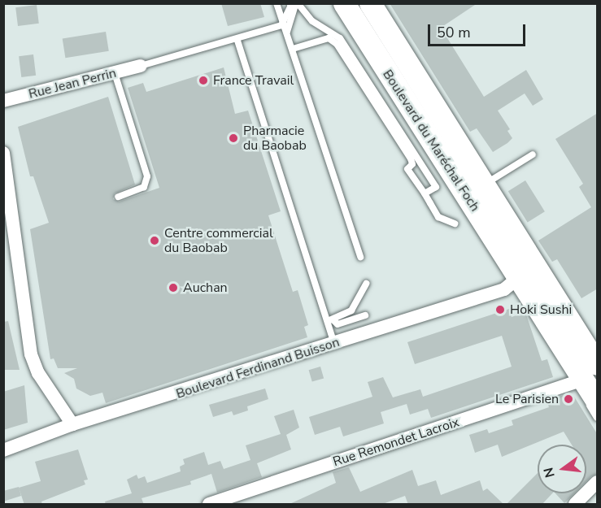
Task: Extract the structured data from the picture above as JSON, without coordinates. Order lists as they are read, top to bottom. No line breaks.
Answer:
{"streets":{"main road":["Boulevard du Maréchal Foch"],"street":["Rue Jean Perrin","Boulevard Ferdinand Buisson","Rue Remondet Lacroix"]},"crossings":[["Boulevard du Maréchal Foch","Boulevard Ferdinand Buisson"]],"places":["France Travail","Pharmacie du Baobab","Centre commercial du Baobab","Auchan","Hoki Sushi","Le Parisien"],"scale_bar":"50 m","north":"left"}
